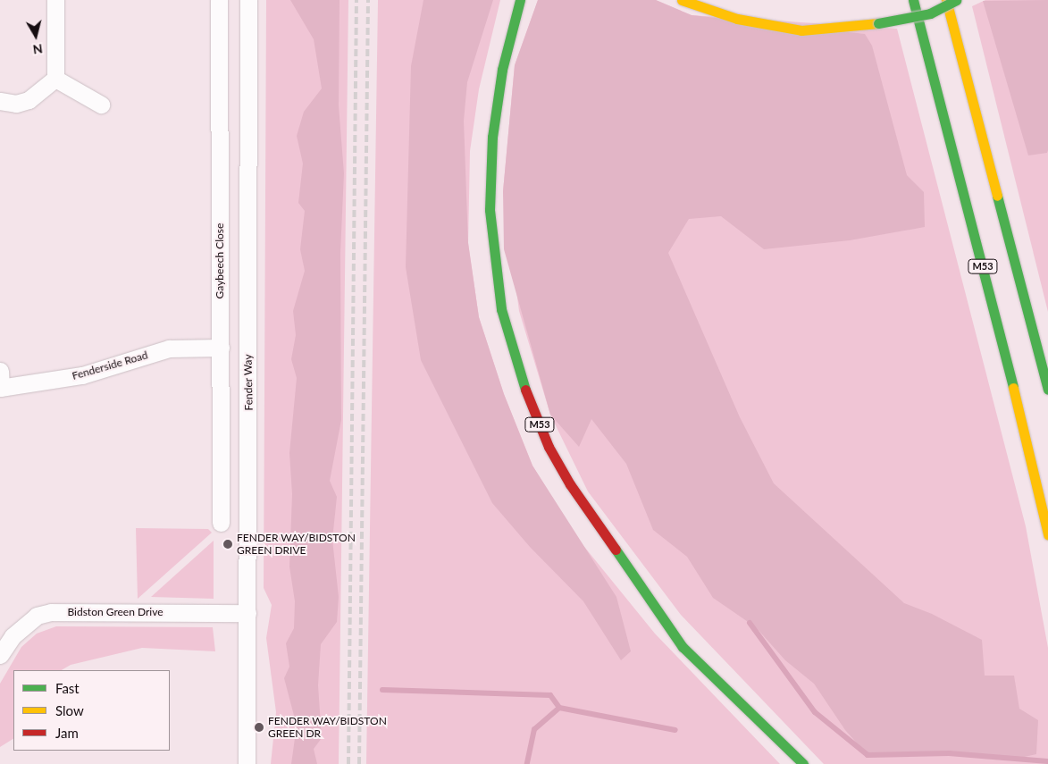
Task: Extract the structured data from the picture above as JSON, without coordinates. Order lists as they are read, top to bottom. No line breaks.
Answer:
{"streets":{"highway":["M53"],"street":["Gaybeech Close","Fenderside Road","Fender Way","Bidston Green Drive"]},"crossings":[["Gaybeech Close","Fenderside Road"],["Fender Way","Bidston Green Drive"]],"places":["FENDER WAY/BIDSTON GREEN DRIVE","FENDER WAY/BIDSTON GREEN DR"],"legend":["Fast","Slow","Jam"],"north":"bottom"}
